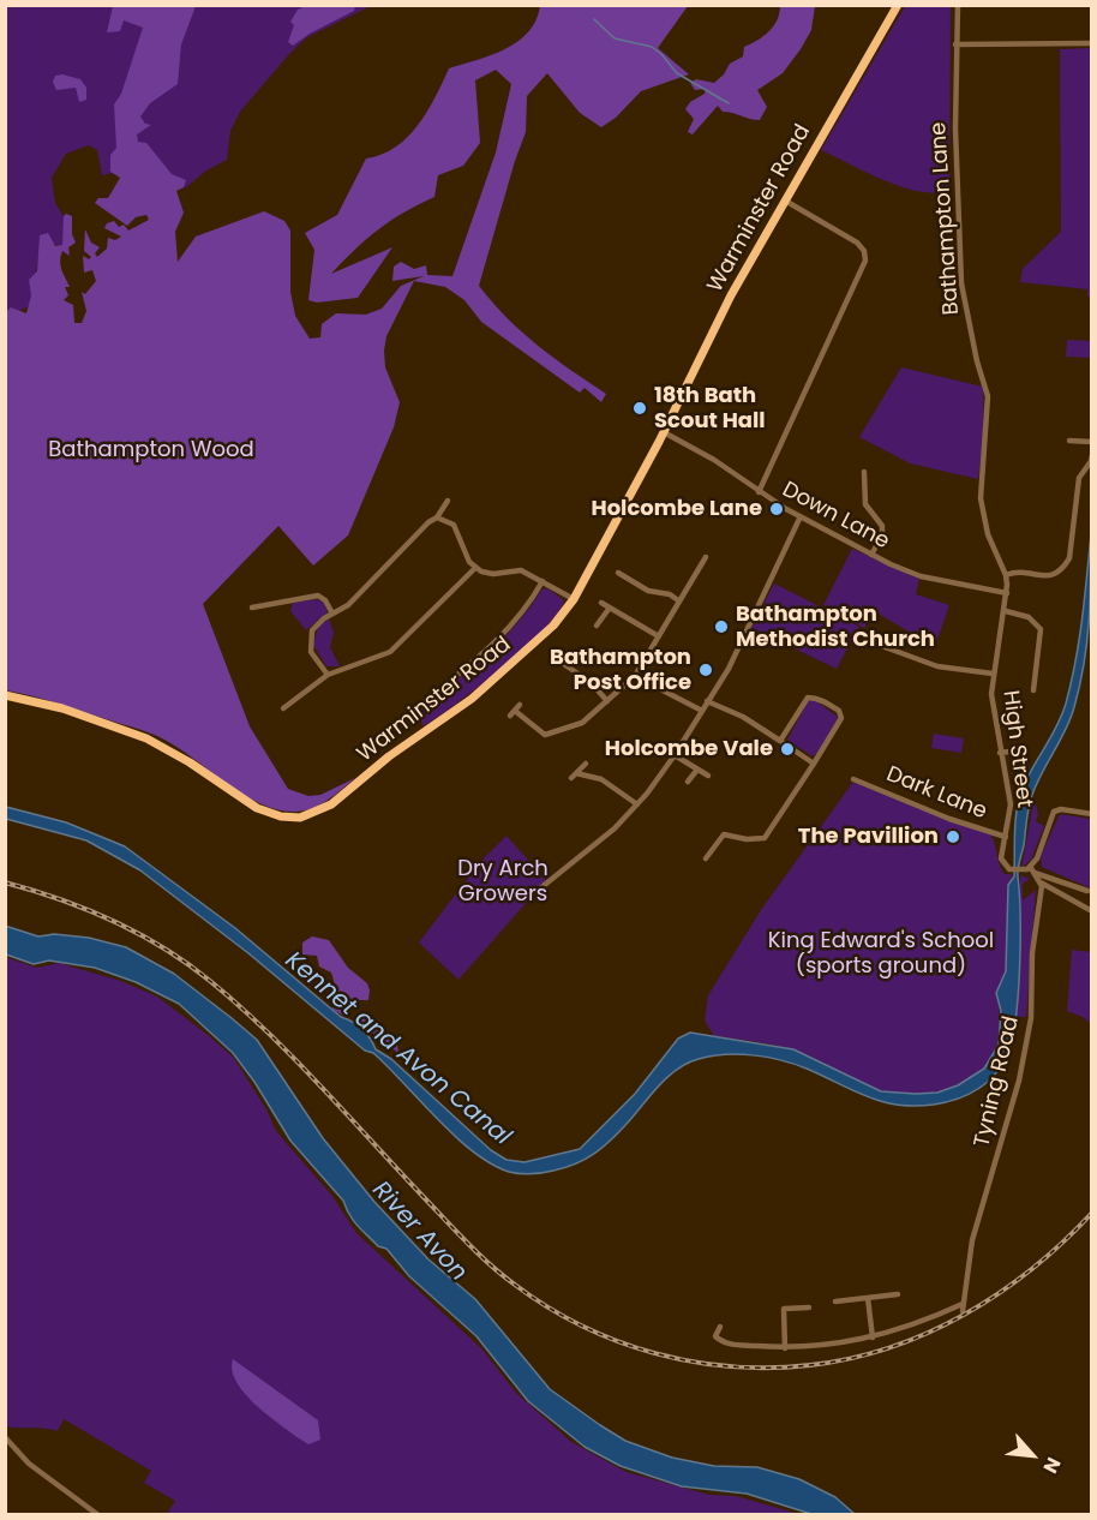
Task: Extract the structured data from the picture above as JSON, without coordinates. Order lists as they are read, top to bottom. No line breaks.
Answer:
{"streets":{"highway":["Warminster Road"],"street":["Bathampton Lane","Down Lane","High Street","Dark Lane","Tyning Road"]},"crossings":[["Warminster Road","Down Lane"],["Bathampton Lane","Down Lane"],["Bathampton Lane","High Street"],["Down Lane","High Street"],["High Street","Dark Lane"]],"water":["Kennet and Avon Canal","River Avon"],"parks":["Bathampton Wood","Dry Arch Growers","King Edward's School (sports ground)"],"places":["18th Bath Scout Hall","Holcombe Lane","Bathampton Methodist Church","Bathampton Post Office","Holcombe Vale","The Pavillion"],"north":"bottom right"}
